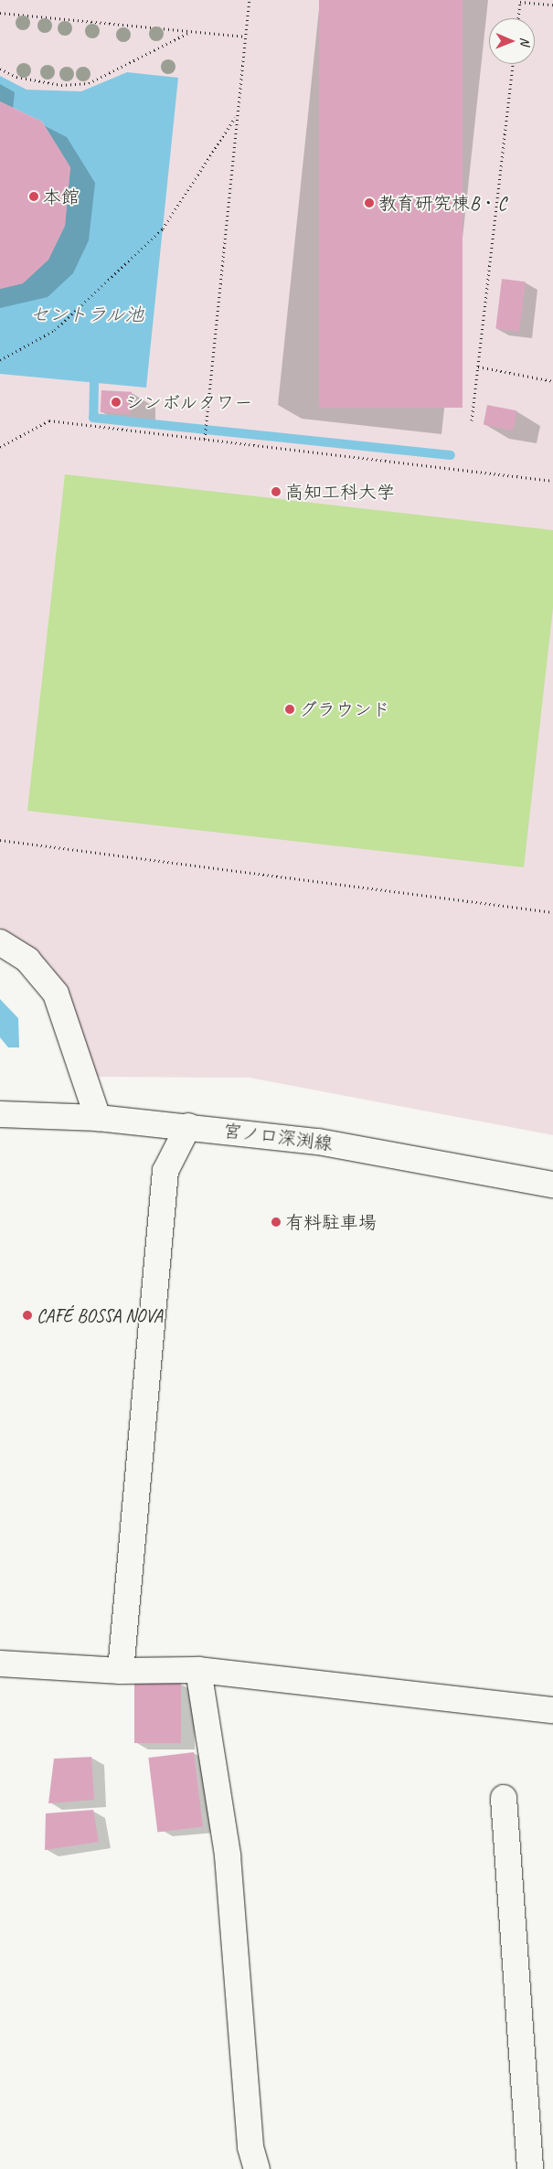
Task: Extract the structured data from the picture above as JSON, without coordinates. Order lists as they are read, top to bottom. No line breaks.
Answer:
{"streets":{"street":["宮ノ口深渕線"]},"water":["セントラル池"],"places":["本館","教育研究棟B・C","シンボルタワー","高知工科大学","グラウンド","有料駐車場","CAFÉ BOSSA NOVA"],"north":"right"}
